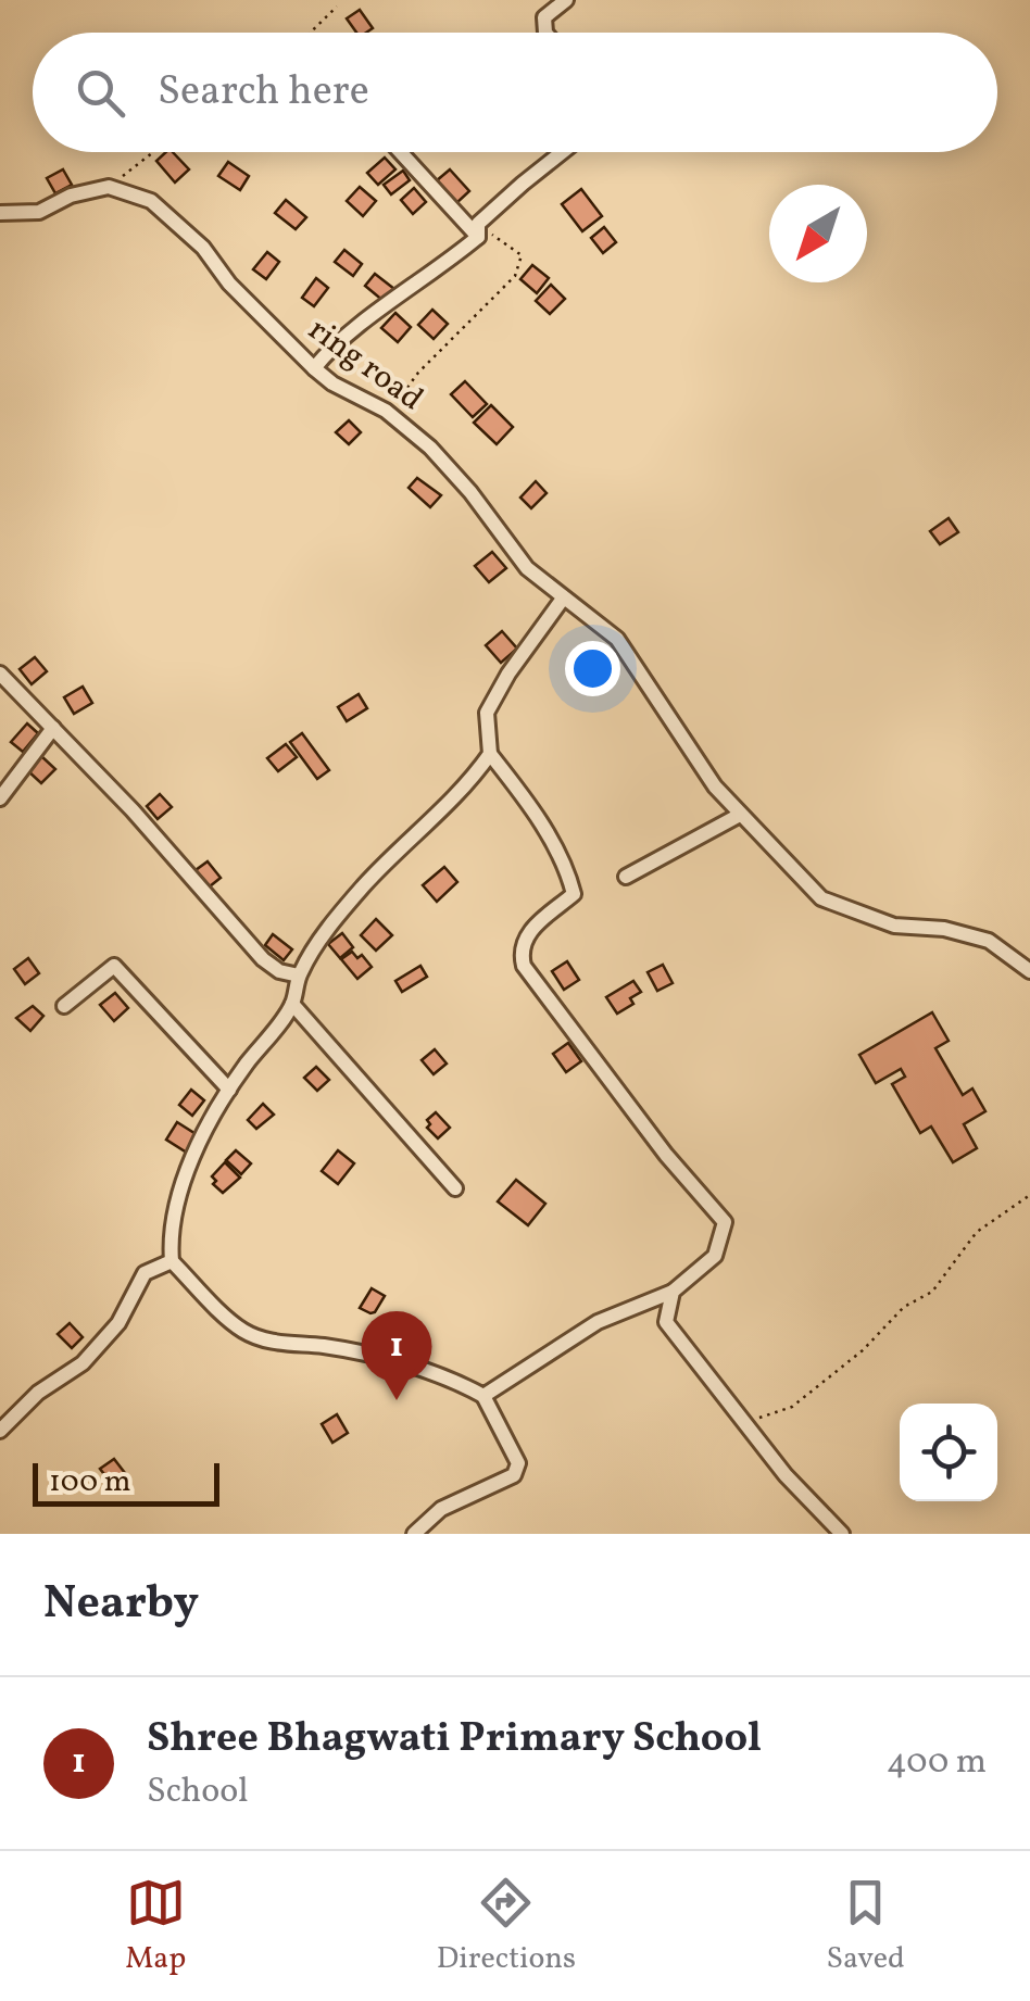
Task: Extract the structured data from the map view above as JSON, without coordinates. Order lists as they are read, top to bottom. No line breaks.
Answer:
{"streets":{"street":["ring road"]},"scale_bar":"100 m","north":"bottom left","page":{"search":"Search here","pins":"1","scale":"100 m","heading":"Nearby","list":[{"mark":"1","name":"Shree Bhagwati Primary School","note":"School","value":"400 m"}],"nav":["Map","Directions","Saved"]}}
